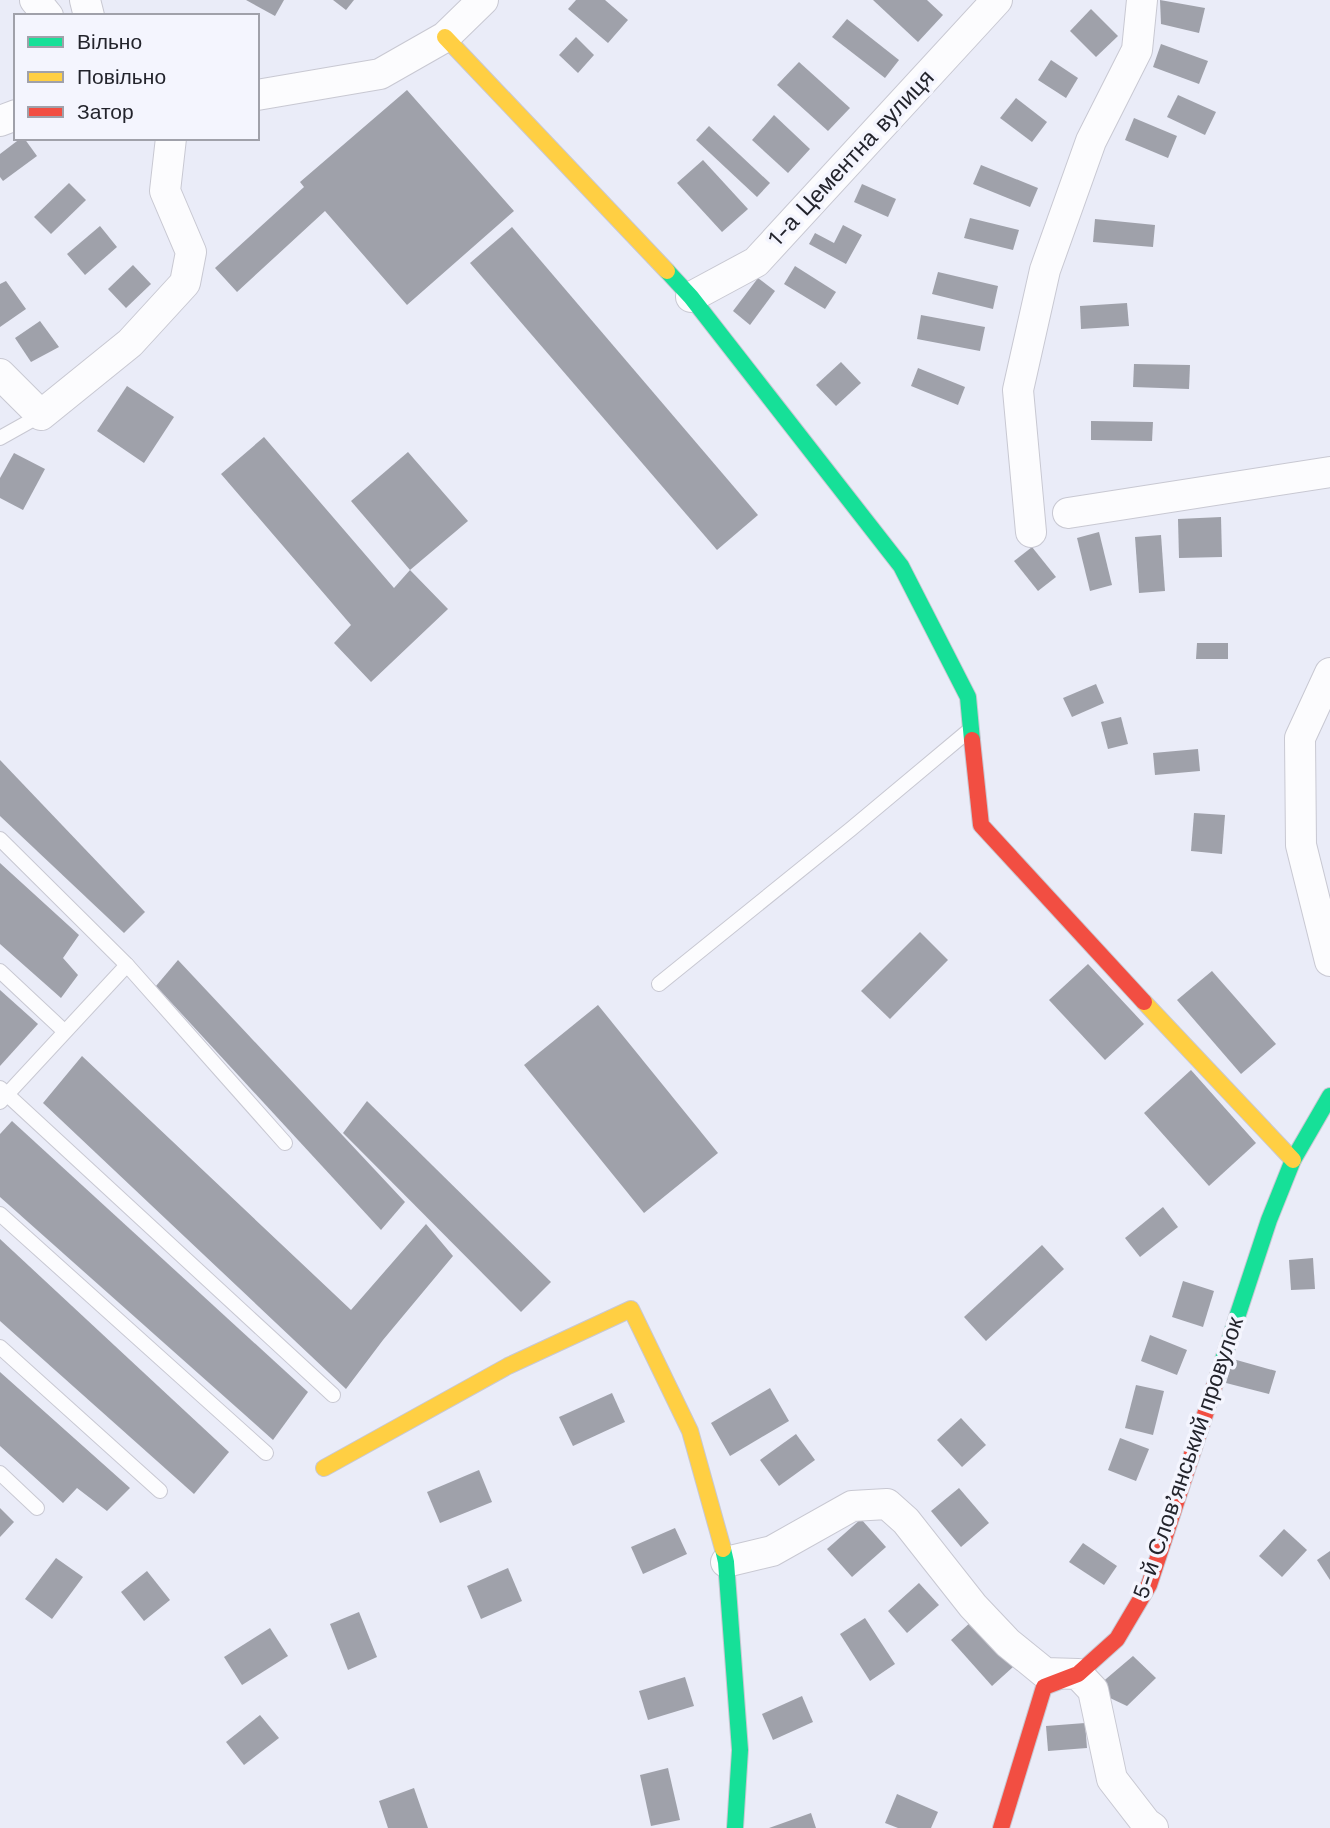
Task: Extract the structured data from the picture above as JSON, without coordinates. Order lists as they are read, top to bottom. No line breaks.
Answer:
{"streets":{"street":["1-а Цементна вулиця","5-й Слов’янський провулок"]},"legend":["Вільно","Повільно","Затор"]}
